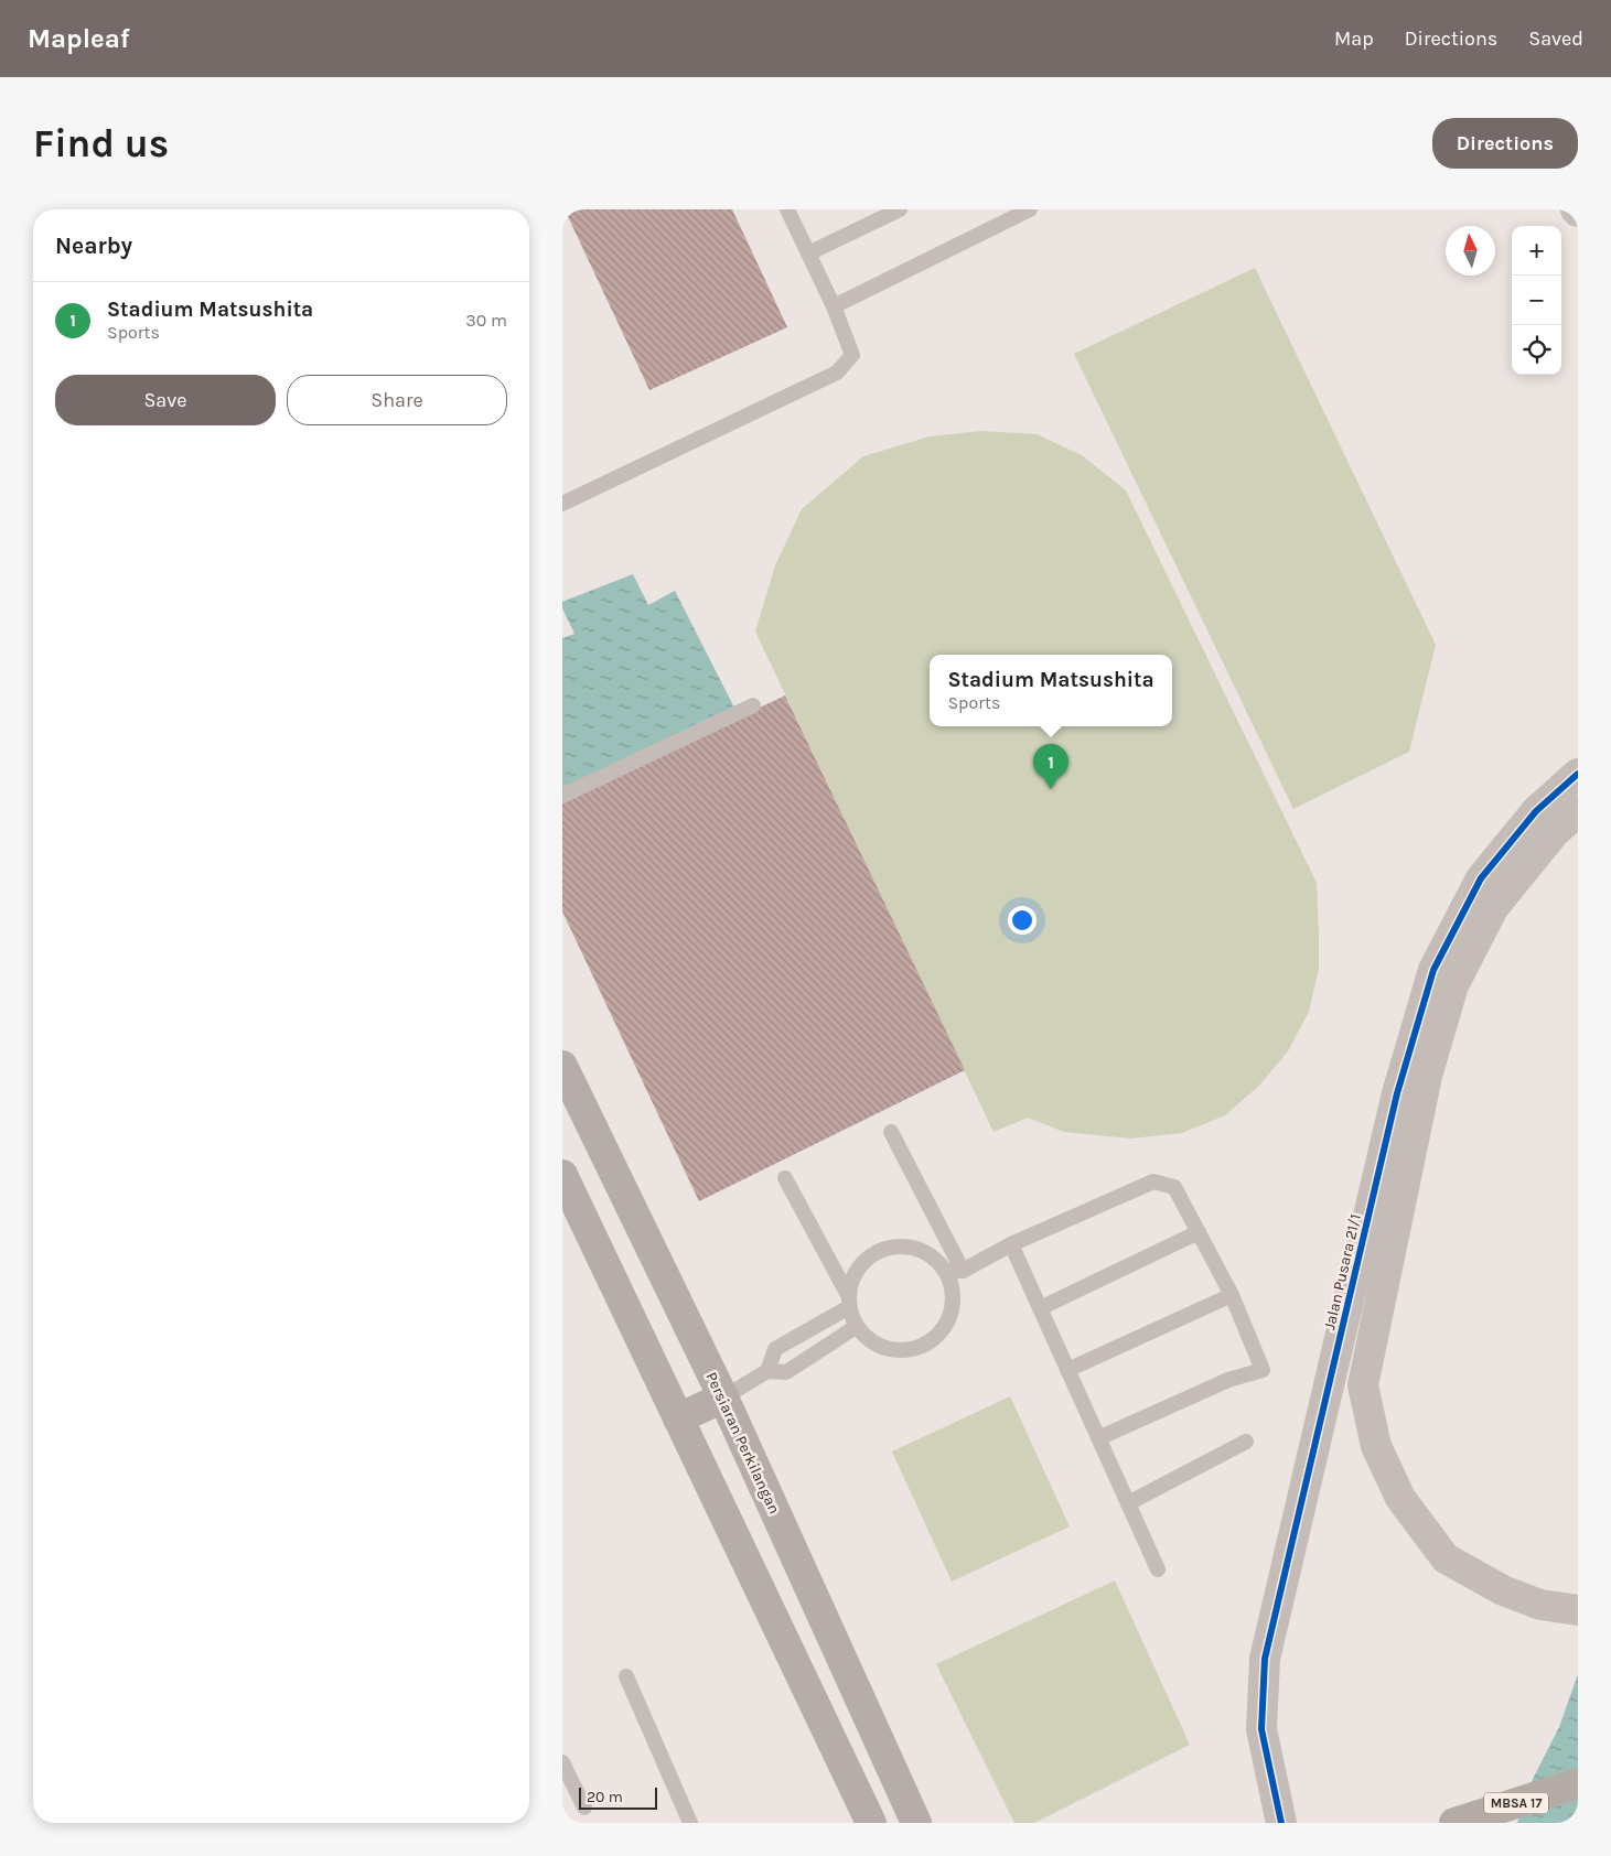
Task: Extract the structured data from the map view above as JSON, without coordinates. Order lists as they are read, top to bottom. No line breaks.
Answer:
{"streets":{"main road":["Persiaran Perkilangan","MBSA 17"],"street":["Jalan Pusara 21/1"]},"scale_bar":"20 m","north":"top","page":{"header":"Mapleaf","nav":["Map","Directions","Saved"],"buttons":["Directions",["Save","Share"]],"title":"Find us","heading":"Nearby","map_buttons":["+","−"],"list":[{"mark":"1","name":"Stadium Matsushita","note":"Sports","value":"30 m"}],"popup":["Stadium Matsushita","Sports"],"pins":"1","scale":"20 m"}}
